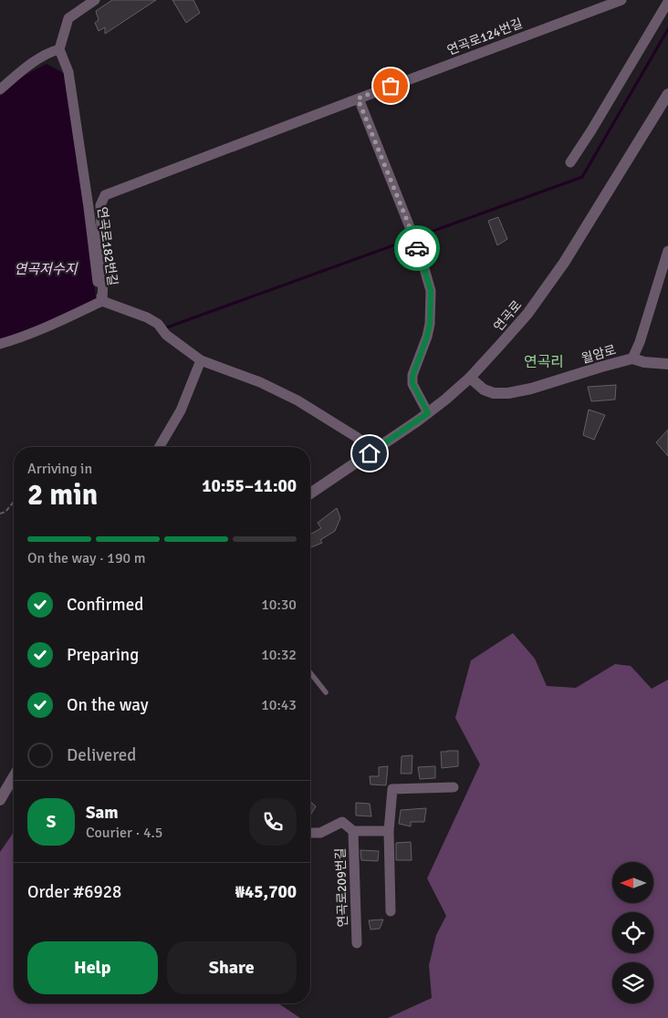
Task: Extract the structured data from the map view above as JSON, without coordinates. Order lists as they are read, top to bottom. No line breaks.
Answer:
{"streets":{"street":["연곡로124번길","연곡로182번길","연곡로","월암로","연곡로209번길"]},"crossings":[["연곡로124번길","연곡로182번길"],["연곡로182번길","연곡로"],["연곡로","월암로"]],"districts":["연곡리"],"water":["연곡저수지"],"north":"left","page":{"heading":["2 min","Arriving in","10:55–11:00"],"panel":["Sam","Courier · 4.5","Order #6928","₩45,700"],"bar":"On the way · 190 m","list":[["Confirmed","10:30"],["Preparing","10:32"],["On the way","10:43"],"Delivered"],"round":"S","buttons":["Help","Share"]}}
